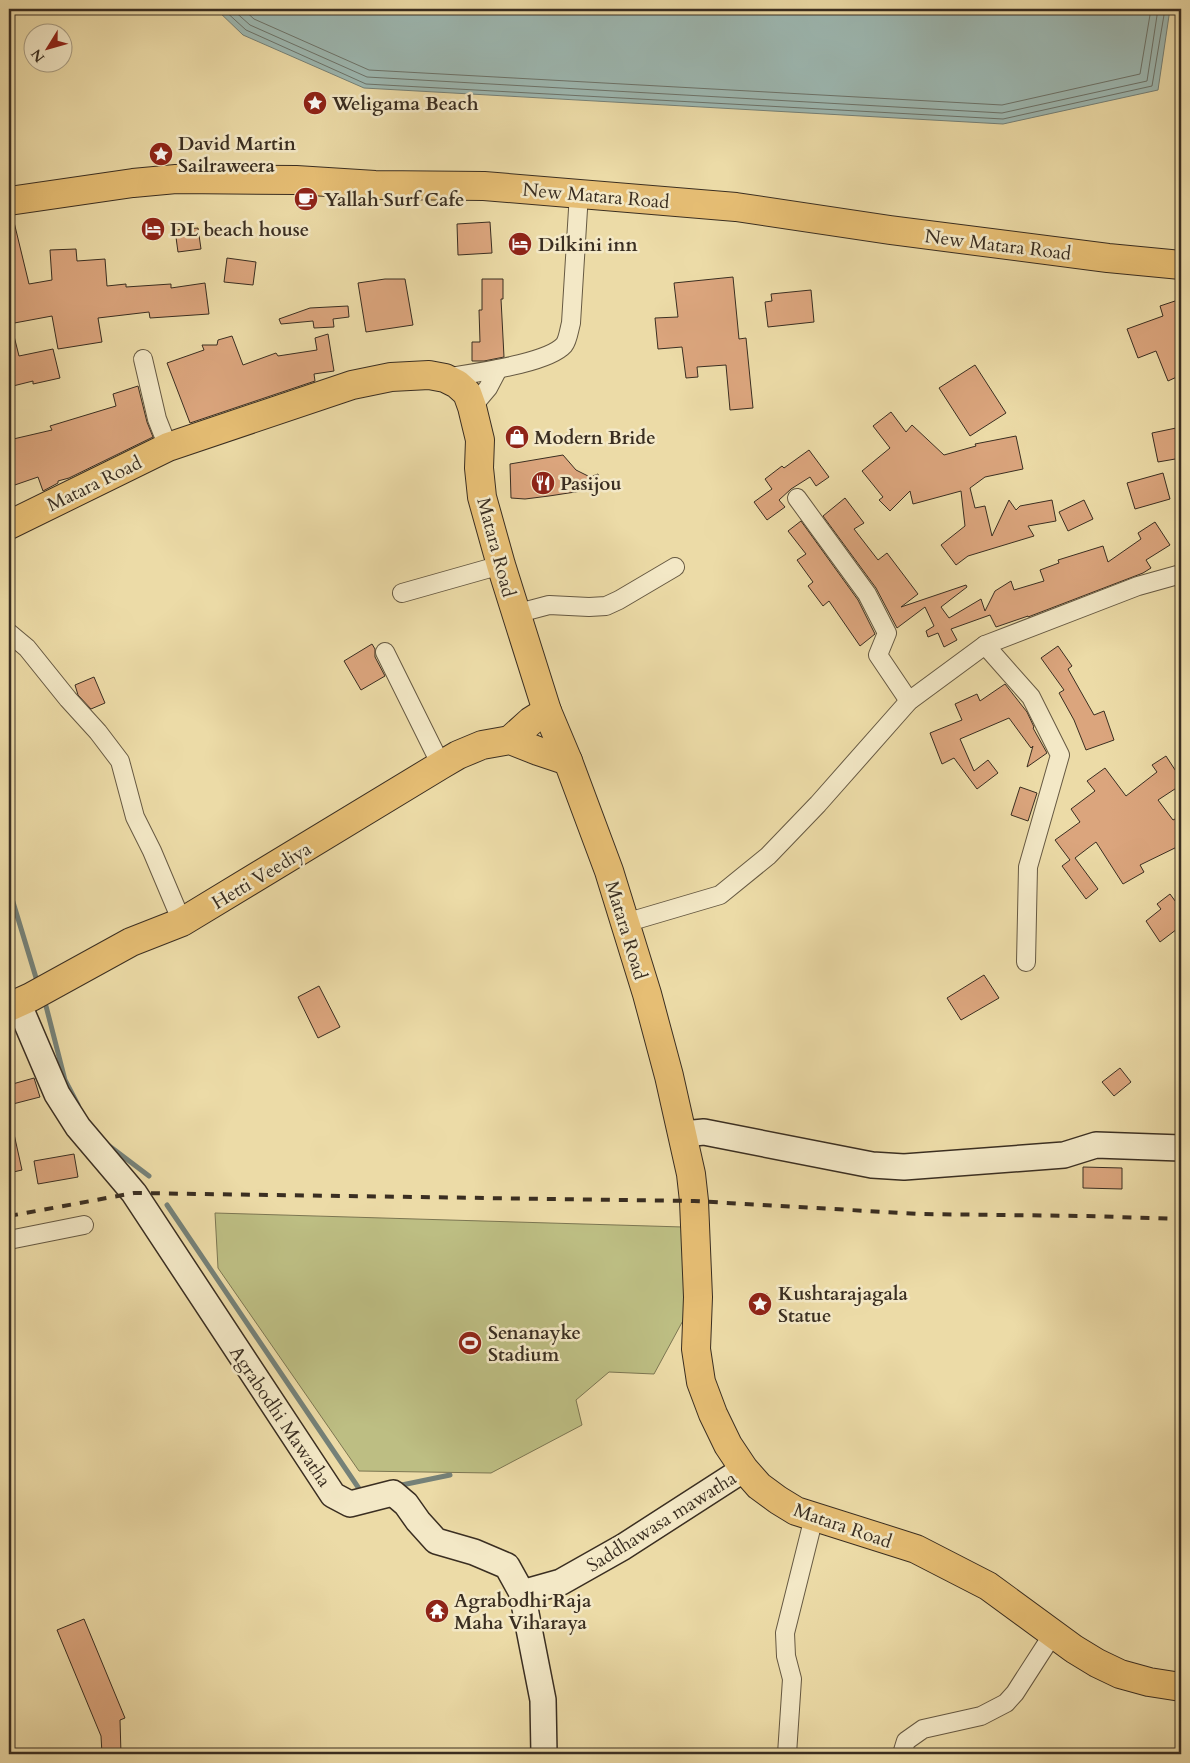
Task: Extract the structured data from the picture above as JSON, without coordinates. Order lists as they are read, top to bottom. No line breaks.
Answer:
{"streets":{"main road":["New Matara Road","Matara Road","Hetti Veediya"],"street":["Agrabodhi Mawatha","Saddhawasa mawatha"]},"crossings":[["Matara Road","Saddhawasa mawatha"],["Hetti Veediya","Agrabodhi Mawatha"],["Agrabodhi Mawatha","Saddhawasa mawatha"]],"places":{"place":["Weligama Beach","David Martin Sailraweera","Kushtarajagala Statue"],"cafe":["Yallah Surf Cafe"],"hotel":["DL beach house","Dilkini inn"],"shop":["Modern Bride"],"restaurant":["Pasijou"],"sports":["Senanayke Stadium"],"temple":["Agrabodhi Raja Maha Viharaya"]},"north":"bottom left"}
